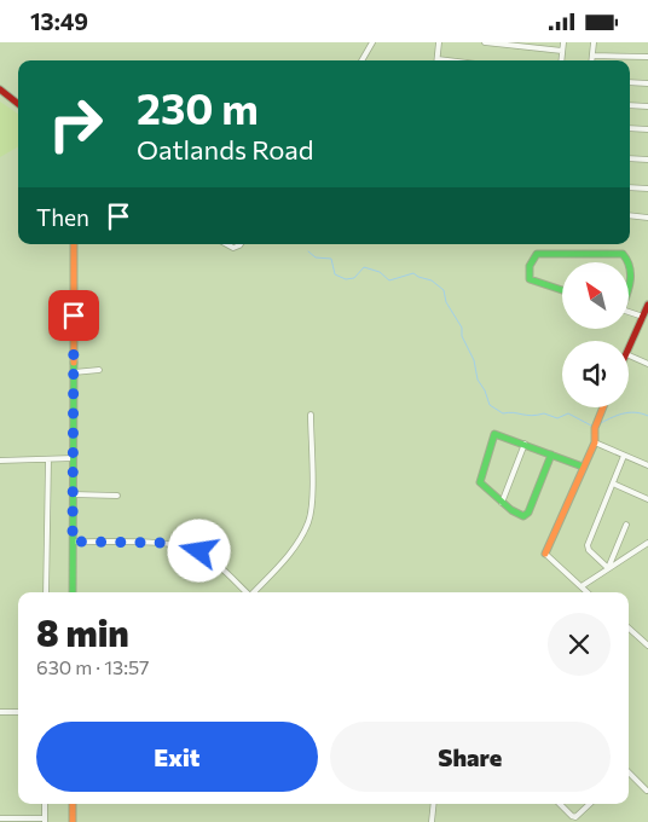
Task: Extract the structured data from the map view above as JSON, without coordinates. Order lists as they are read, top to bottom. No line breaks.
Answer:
{"north":"top left","page":{"status":"13:49","turn":["230 m","Oatlands Road"],"then":"Then","heading":["8 min","630 m · 13:57"],"buttons":["Exit","Share"]}}
